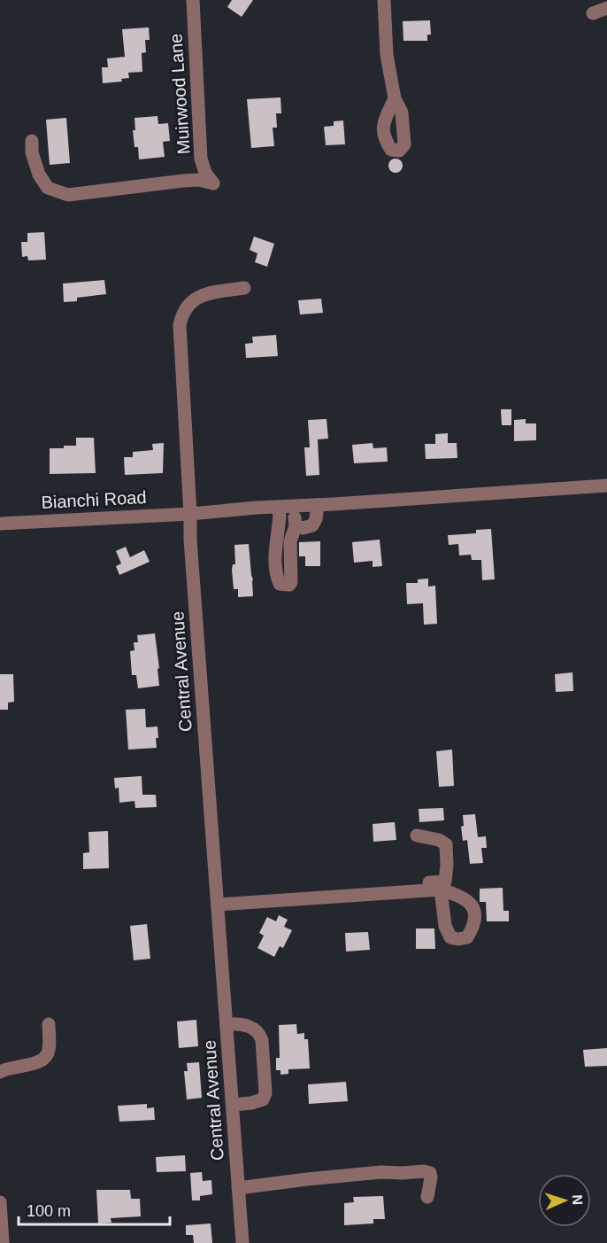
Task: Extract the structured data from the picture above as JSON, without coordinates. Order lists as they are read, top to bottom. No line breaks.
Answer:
{"streets":{"street":["Muirwood Lane","Bianchi Road","Central Avenue"]},"crossings":[["Bianchi Road","Central Avenue"]],"scale_bar":"100 m","north":"right"}
